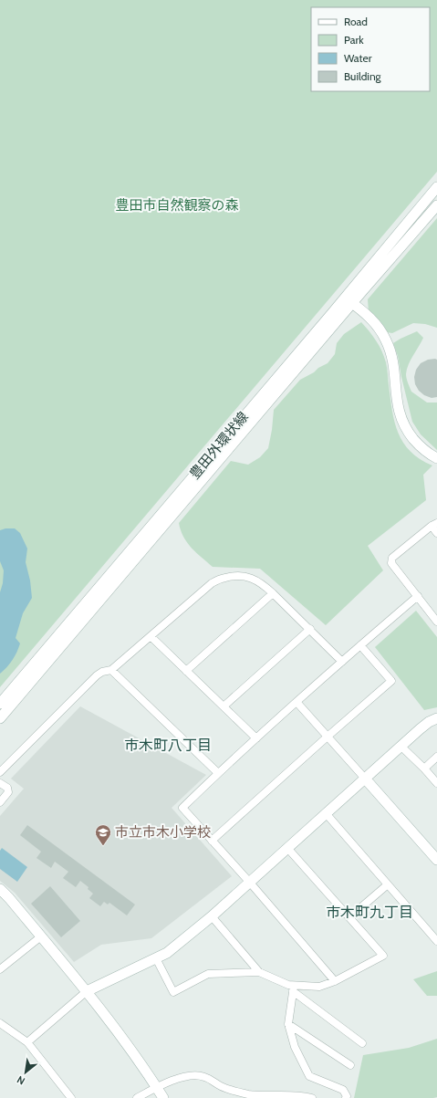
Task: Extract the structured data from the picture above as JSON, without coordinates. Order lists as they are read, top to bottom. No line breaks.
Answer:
{"streets":{"street":["豊田外環状線"]},"districts":["市木町八丁目","市木町九丁目"],"parks":["豊田市自然観察の森"],"places":{"school or university":["市立市木小学校"]},"legend":["Road","Park","Water","Building"],"north":"bottom left"}
